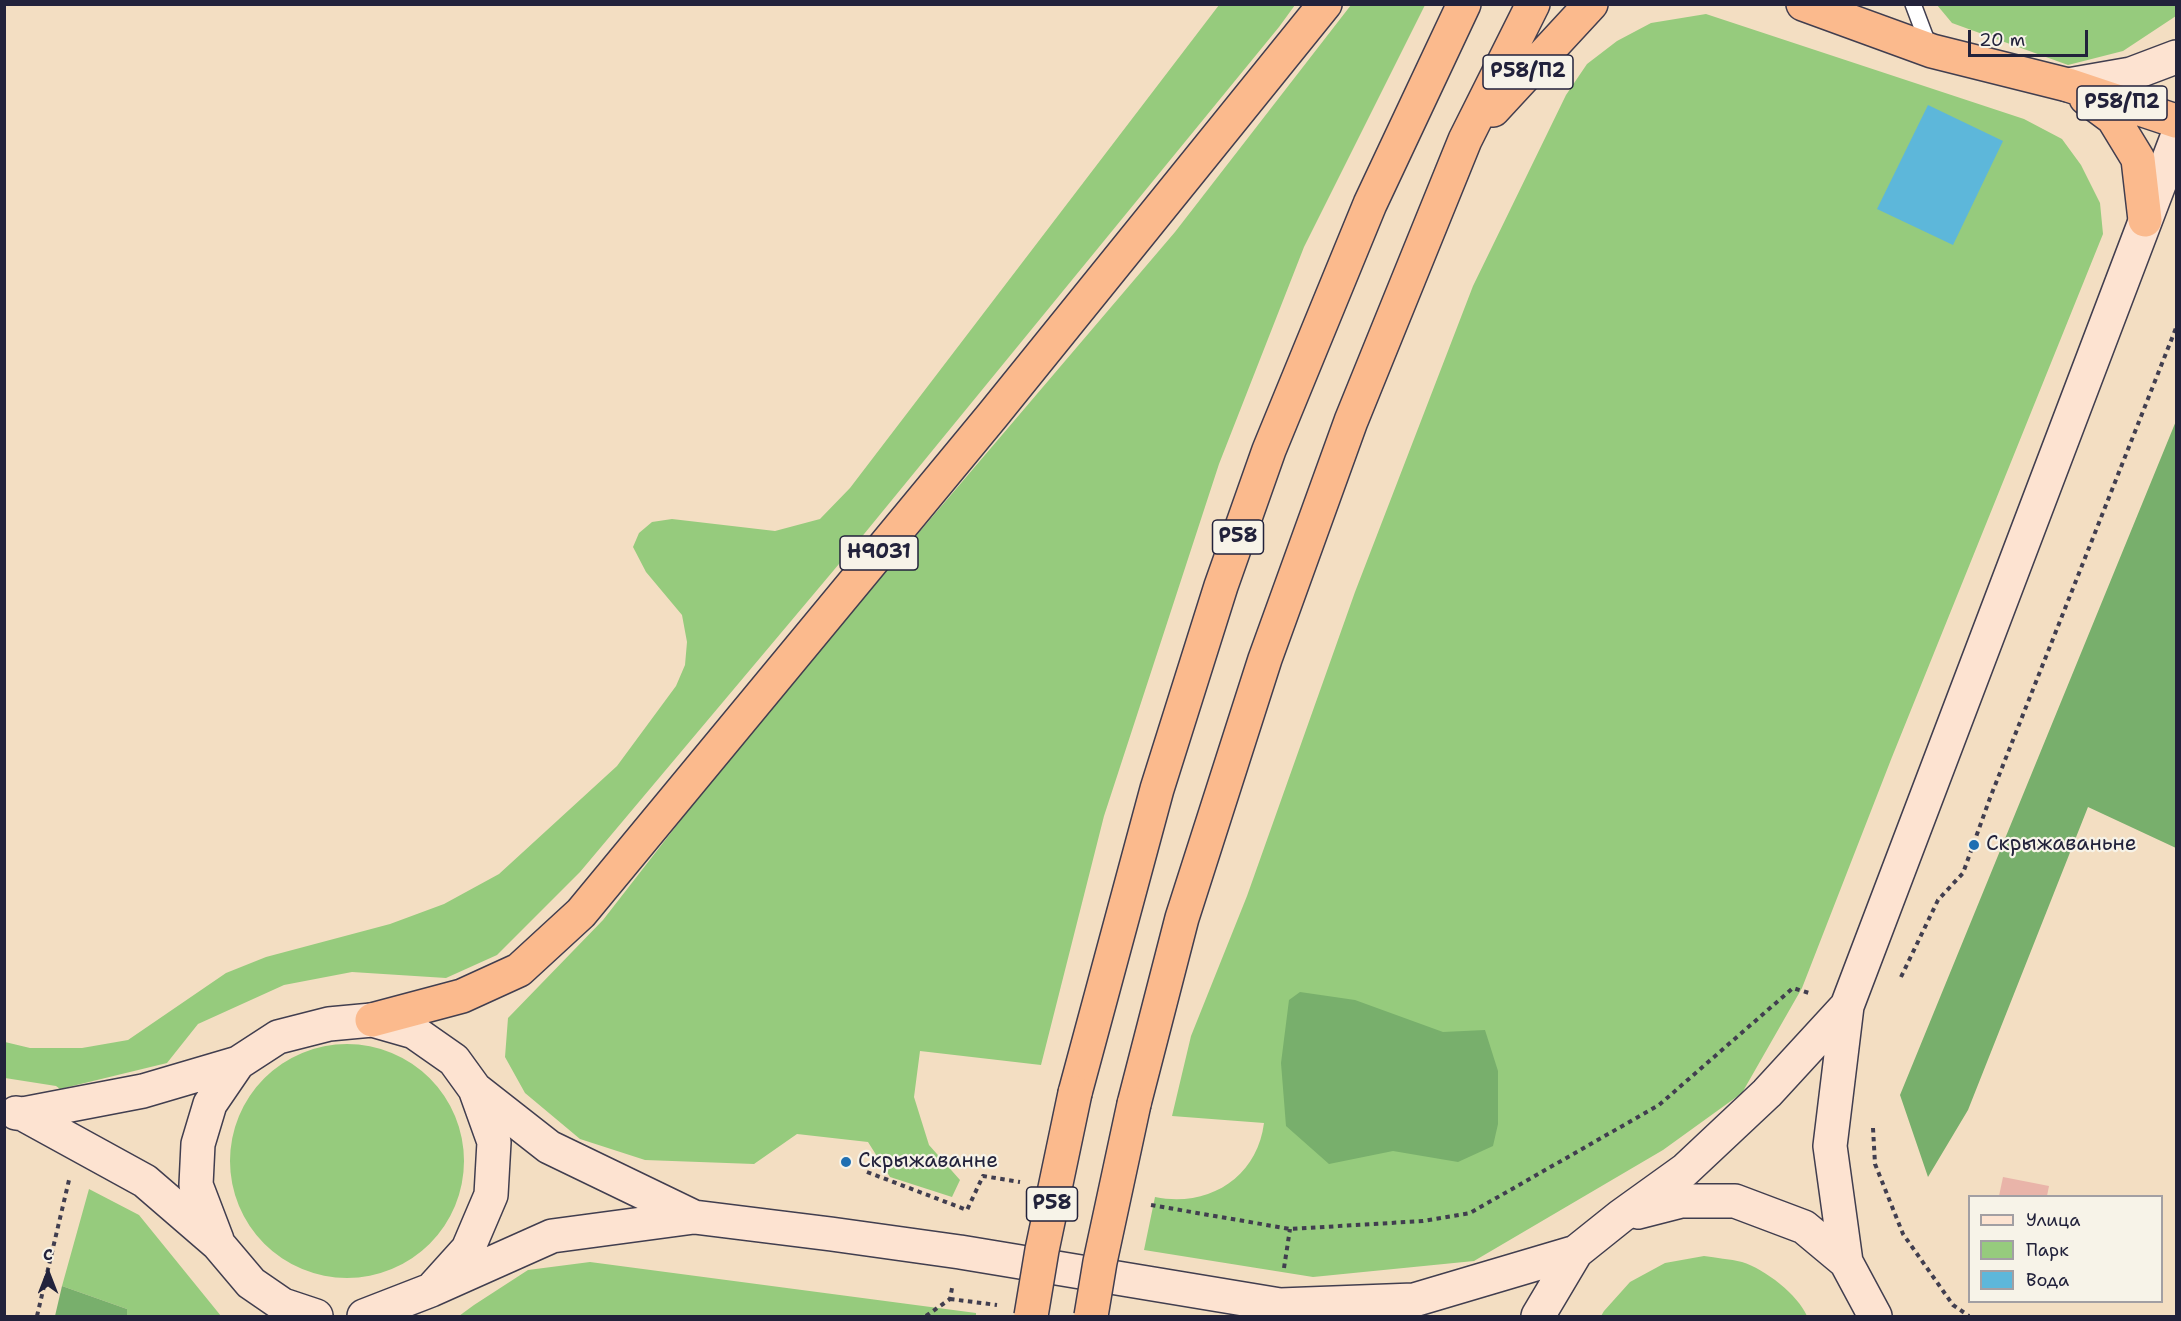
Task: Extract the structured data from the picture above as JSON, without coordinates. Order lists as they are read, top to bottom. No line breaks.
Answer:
{"streets":{"highway":["Р58/П2","Р58","Н9031"]},"crossings":[["Р58/П2","Р58"],["Р58/П2","Н9031"]],"places":["Скрыжаваньне","Скрыжаванне"],"legend":["Улица","Парк","Вода"],"scale_bar":"20 m","north":"top"}
